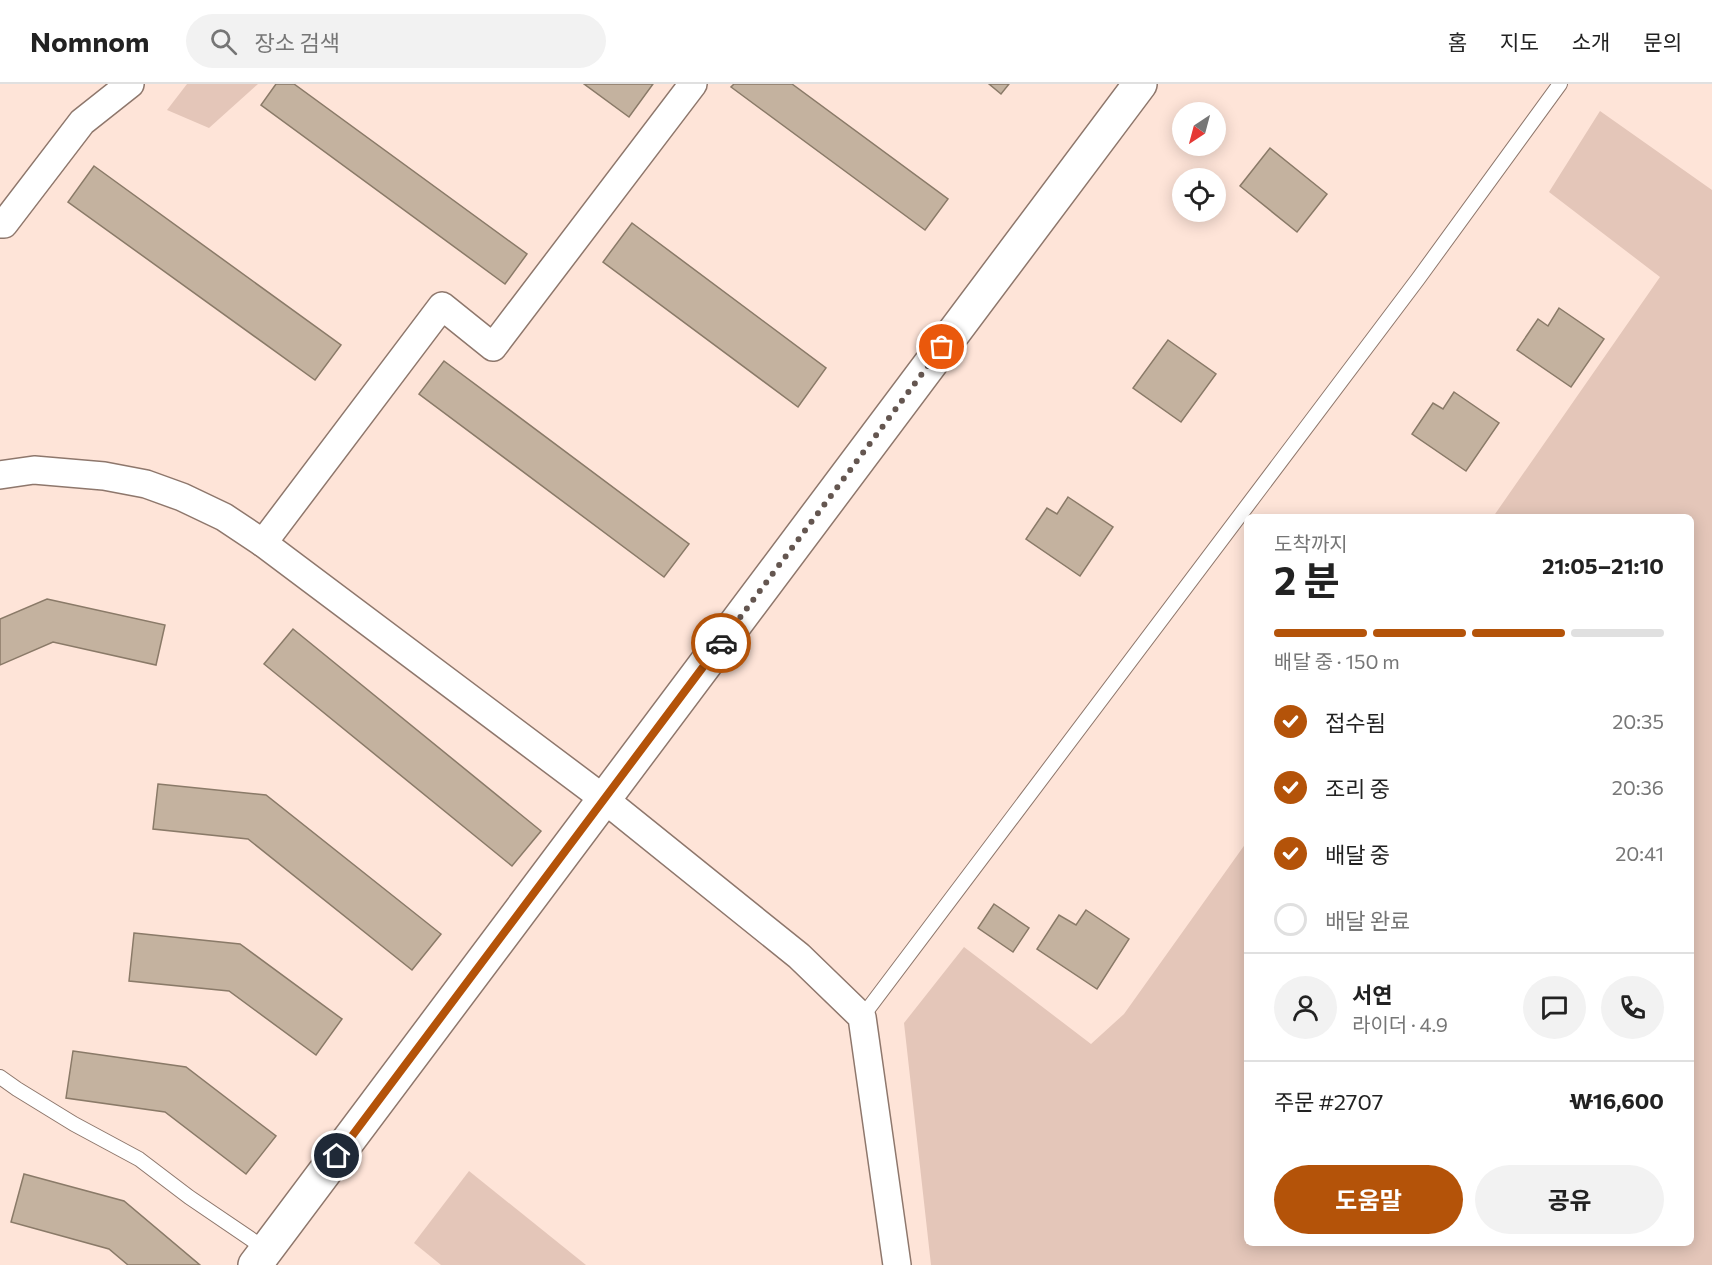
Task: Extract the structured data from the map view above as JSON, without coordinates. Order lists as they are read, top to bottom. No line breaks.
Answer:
{"north":"bottom left","page":{"header":"Nomnom","search":"장소 검색","nav":["홈","지도","소개","문의"],"heading":["2 분","도착까지","21:05–21:10"],"panel":["서연","라이더 · 4.9","주문 #2707","₩16,600"],"bar":"배달 중 · 150 m","list":[["접수됨","20:35"],["조리 중","20:36"],["배달 중","20:41"],"배달 완료"],"buttons":["도움말","공유"]}}
